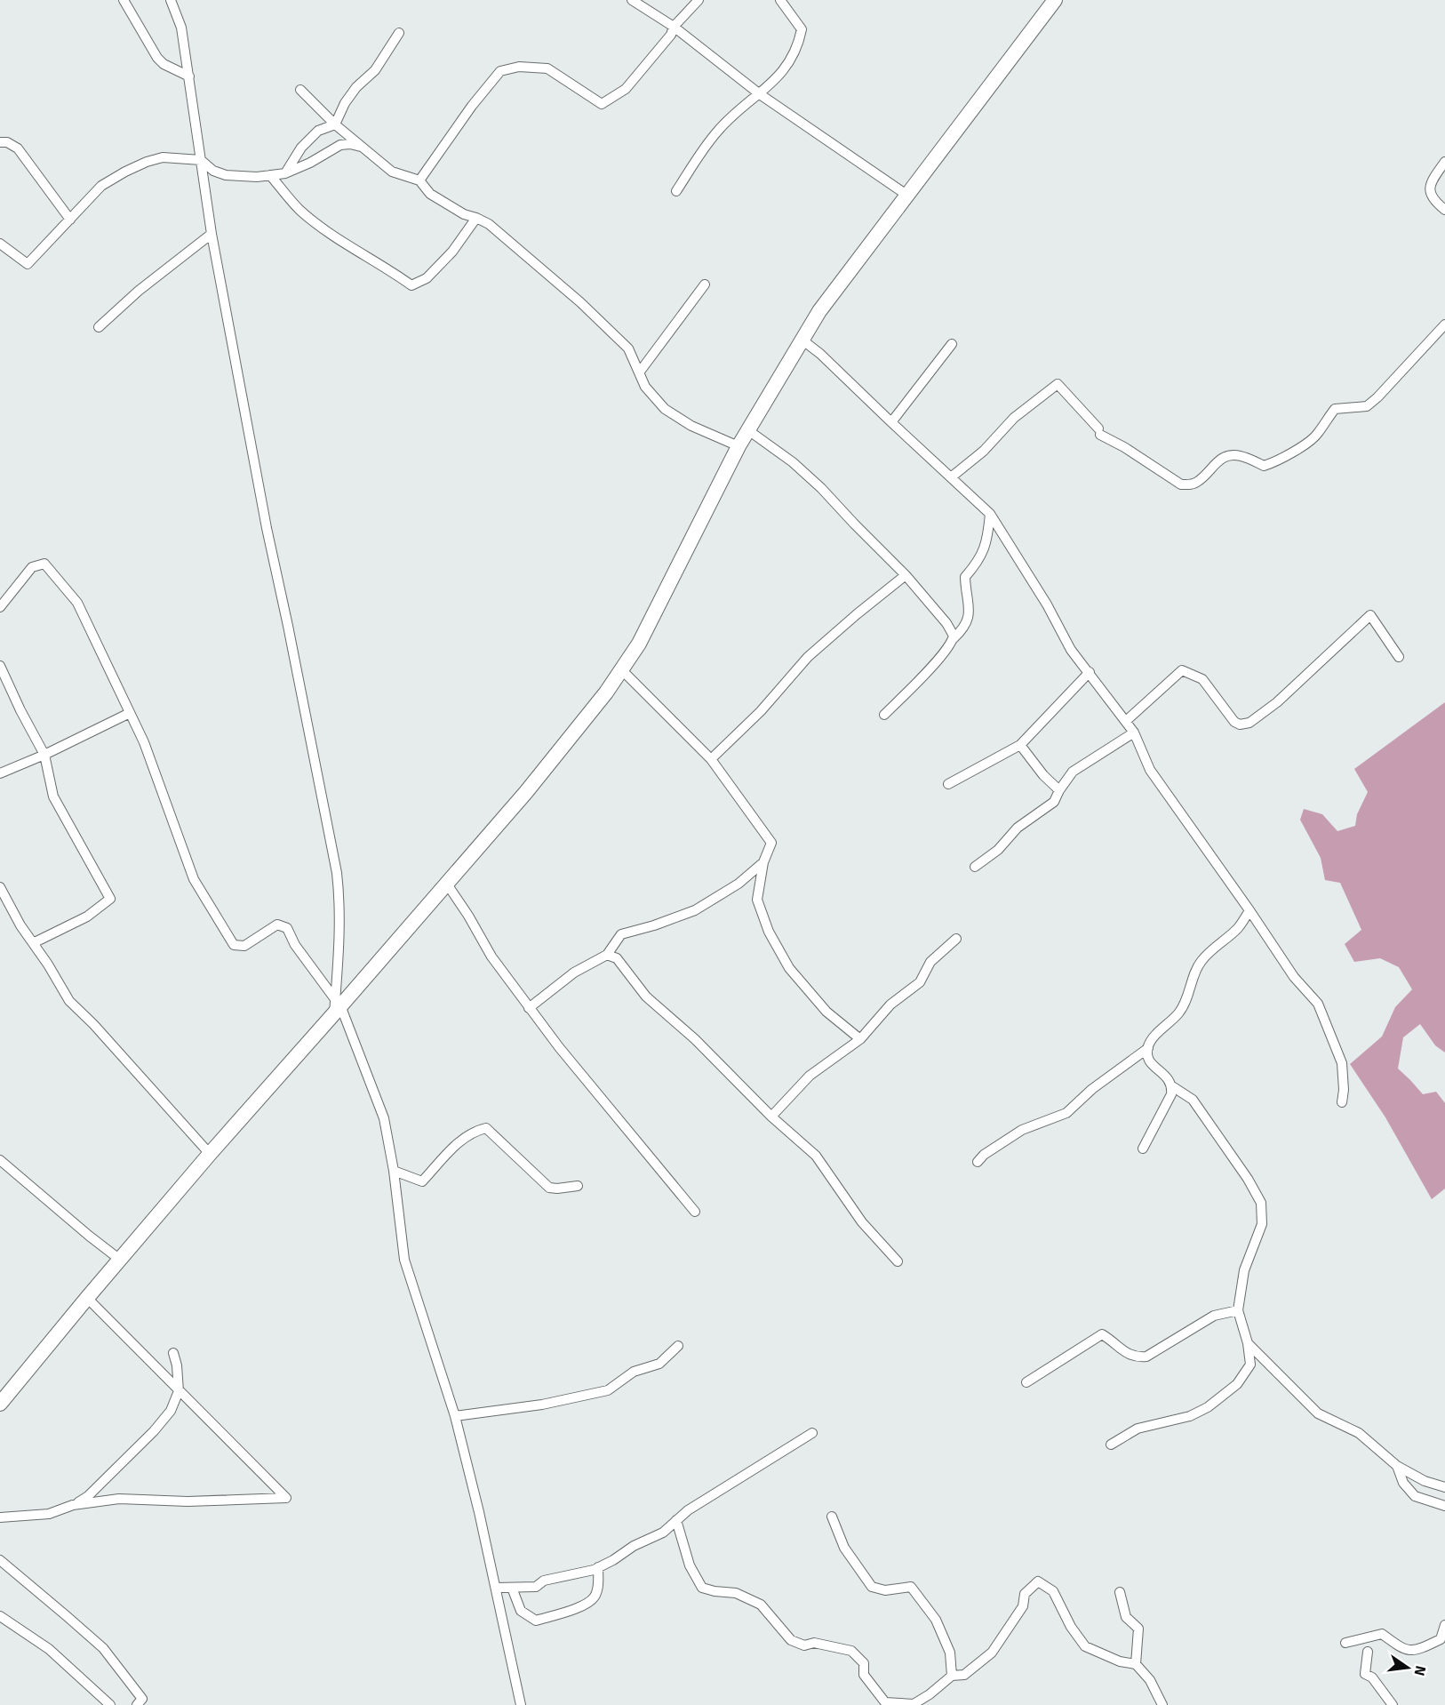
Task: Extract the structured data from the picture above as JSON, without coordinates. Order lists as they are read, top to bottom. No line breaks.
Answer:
{"north":"right"}
